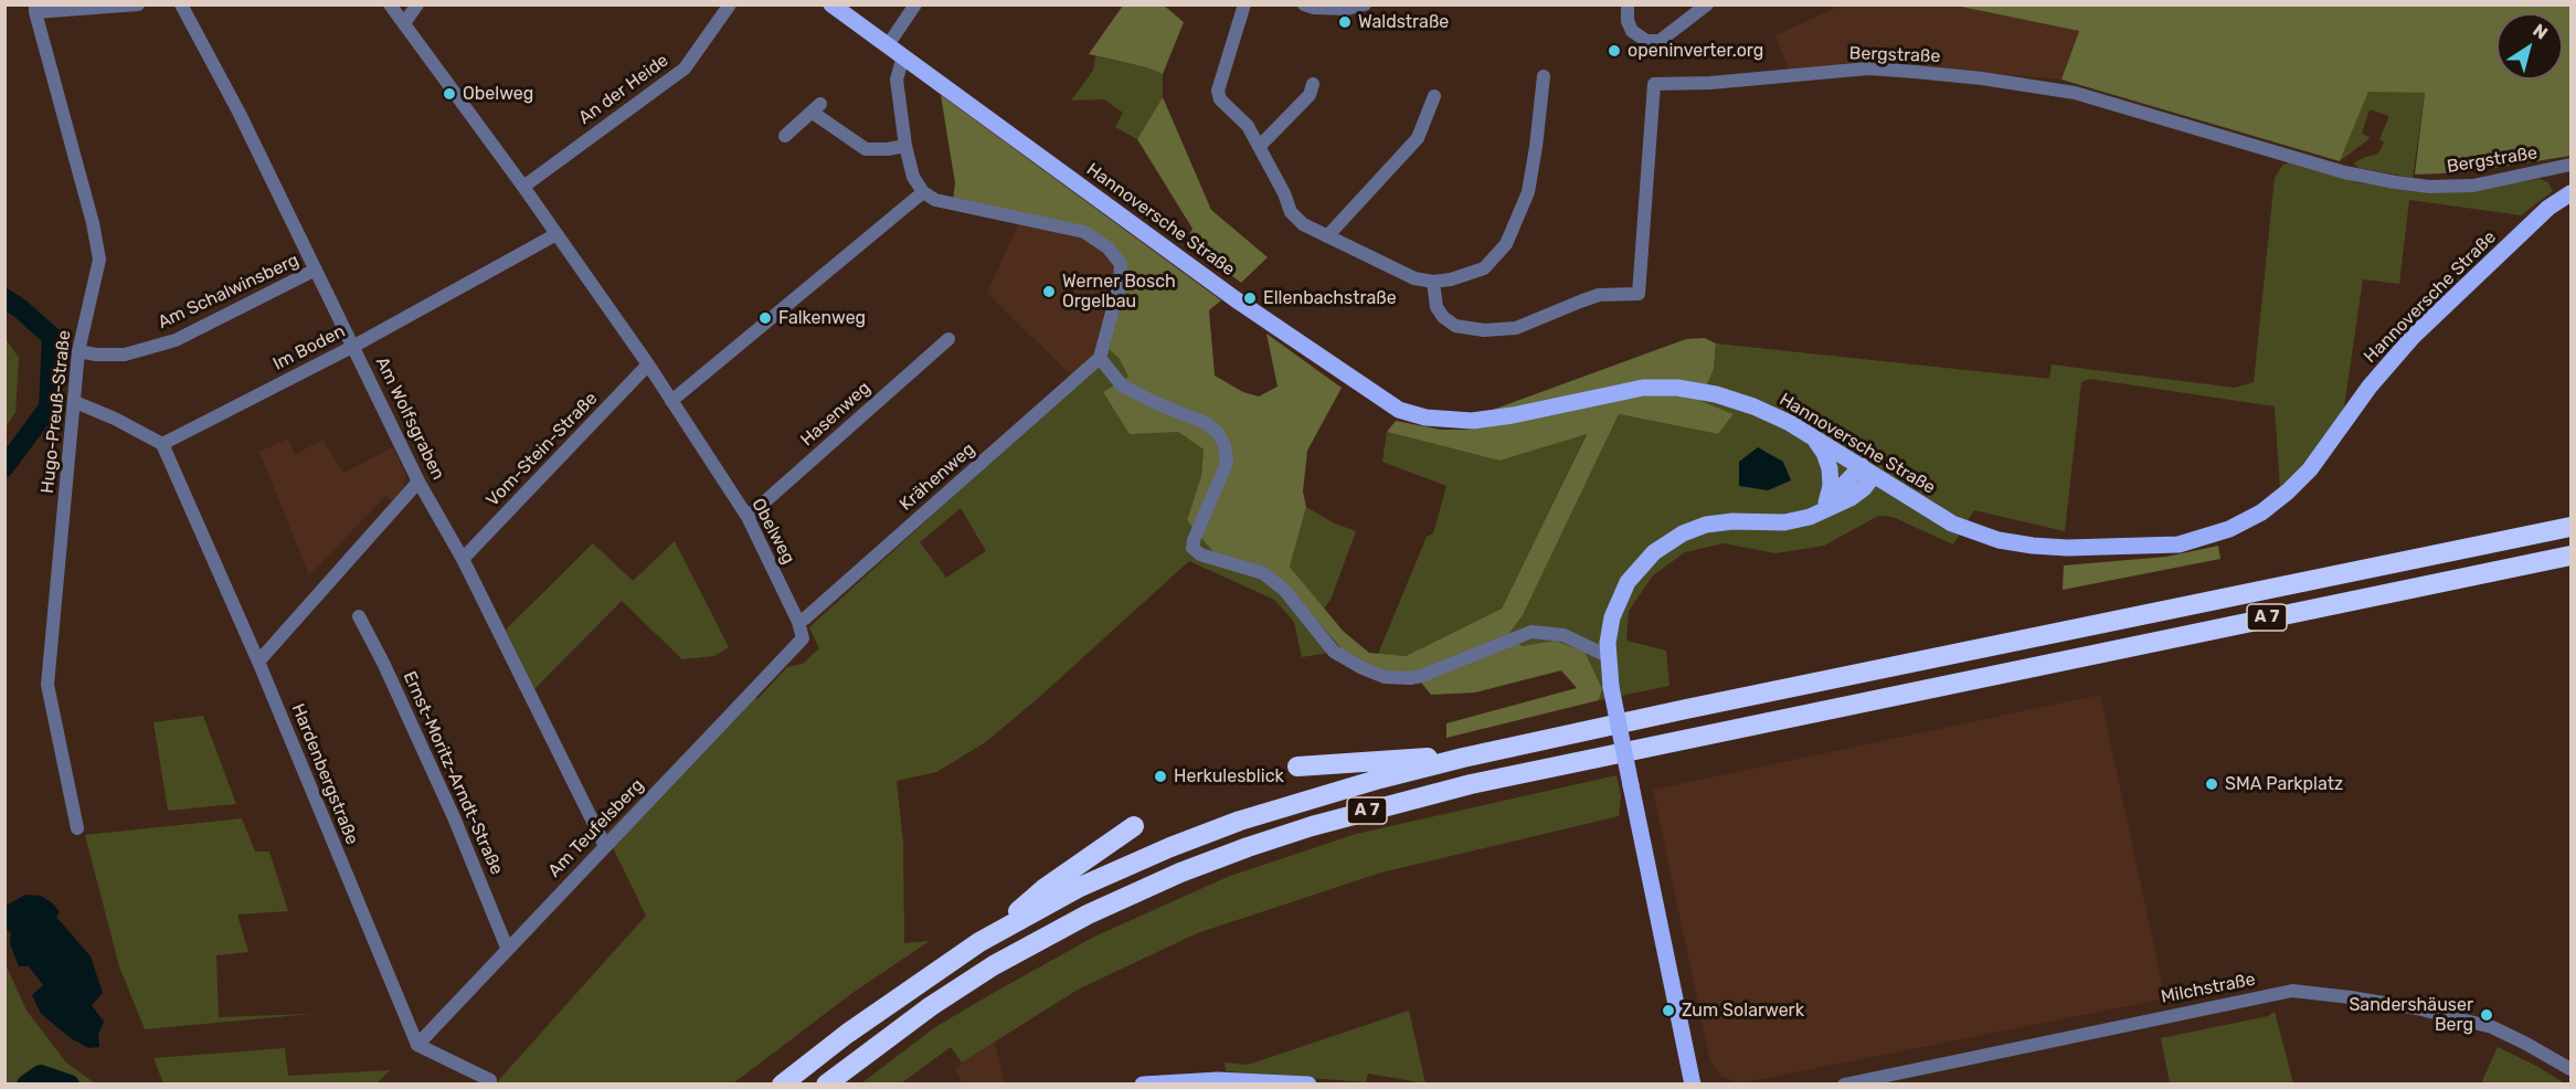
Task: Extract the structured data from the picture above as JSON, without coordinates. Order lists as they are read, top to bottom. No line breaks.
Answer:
{"streets":{"highway":["A 7"],"main road":["Hannoversche Straße"],"street":["Bergstraße","An der Heide","Am Schalwinsberg","Im Boden","Hugo-Preuß-Straße","Hasenweg","Am Wolfsgraben","Vom-Stein-Straße","Krähenweg","Obelweg","Ernst-Moritz-Arndt-Straße","Hardenbergstraße","Am Teufelsberg","Milchstraße"]},"crossings":[["An der Heide","Obelweg"],["Am Schalwinsberg","Hugo-Preuß-Straße"],["Am Schalwinsberg","Am Wolfsgraben"],["Im Boden","Am Wolfsgraben"],["Im Boden","Obelweg"],["Im Boden","Hardenbergstraße"],["Hasenweg","Obelweg"],["Am Wolfsgraben","Vom-Stein-Straße"],["Am Wolfsgraben","Am Teufelsberg"],["Vom-Stein-Straße","Obelweg"],["Krähenweg","Obelweg"],["Obelweg","Am Teufelsberg"],["Ernst-Moritz-Arndt-Straße","Am Teufelsberg"],["Hardenbergstraße","Am Teufelsberg"]],"places":["Waldstraße","openinverter.org","Obelweg","Werner Bosch Orgelbau","Ellenbachstraße","Falkenweg","Herkulesblick","SMA Parkplatz","Zum Solarwerk","Sandershäuser Berg"],"north":"top right"}
